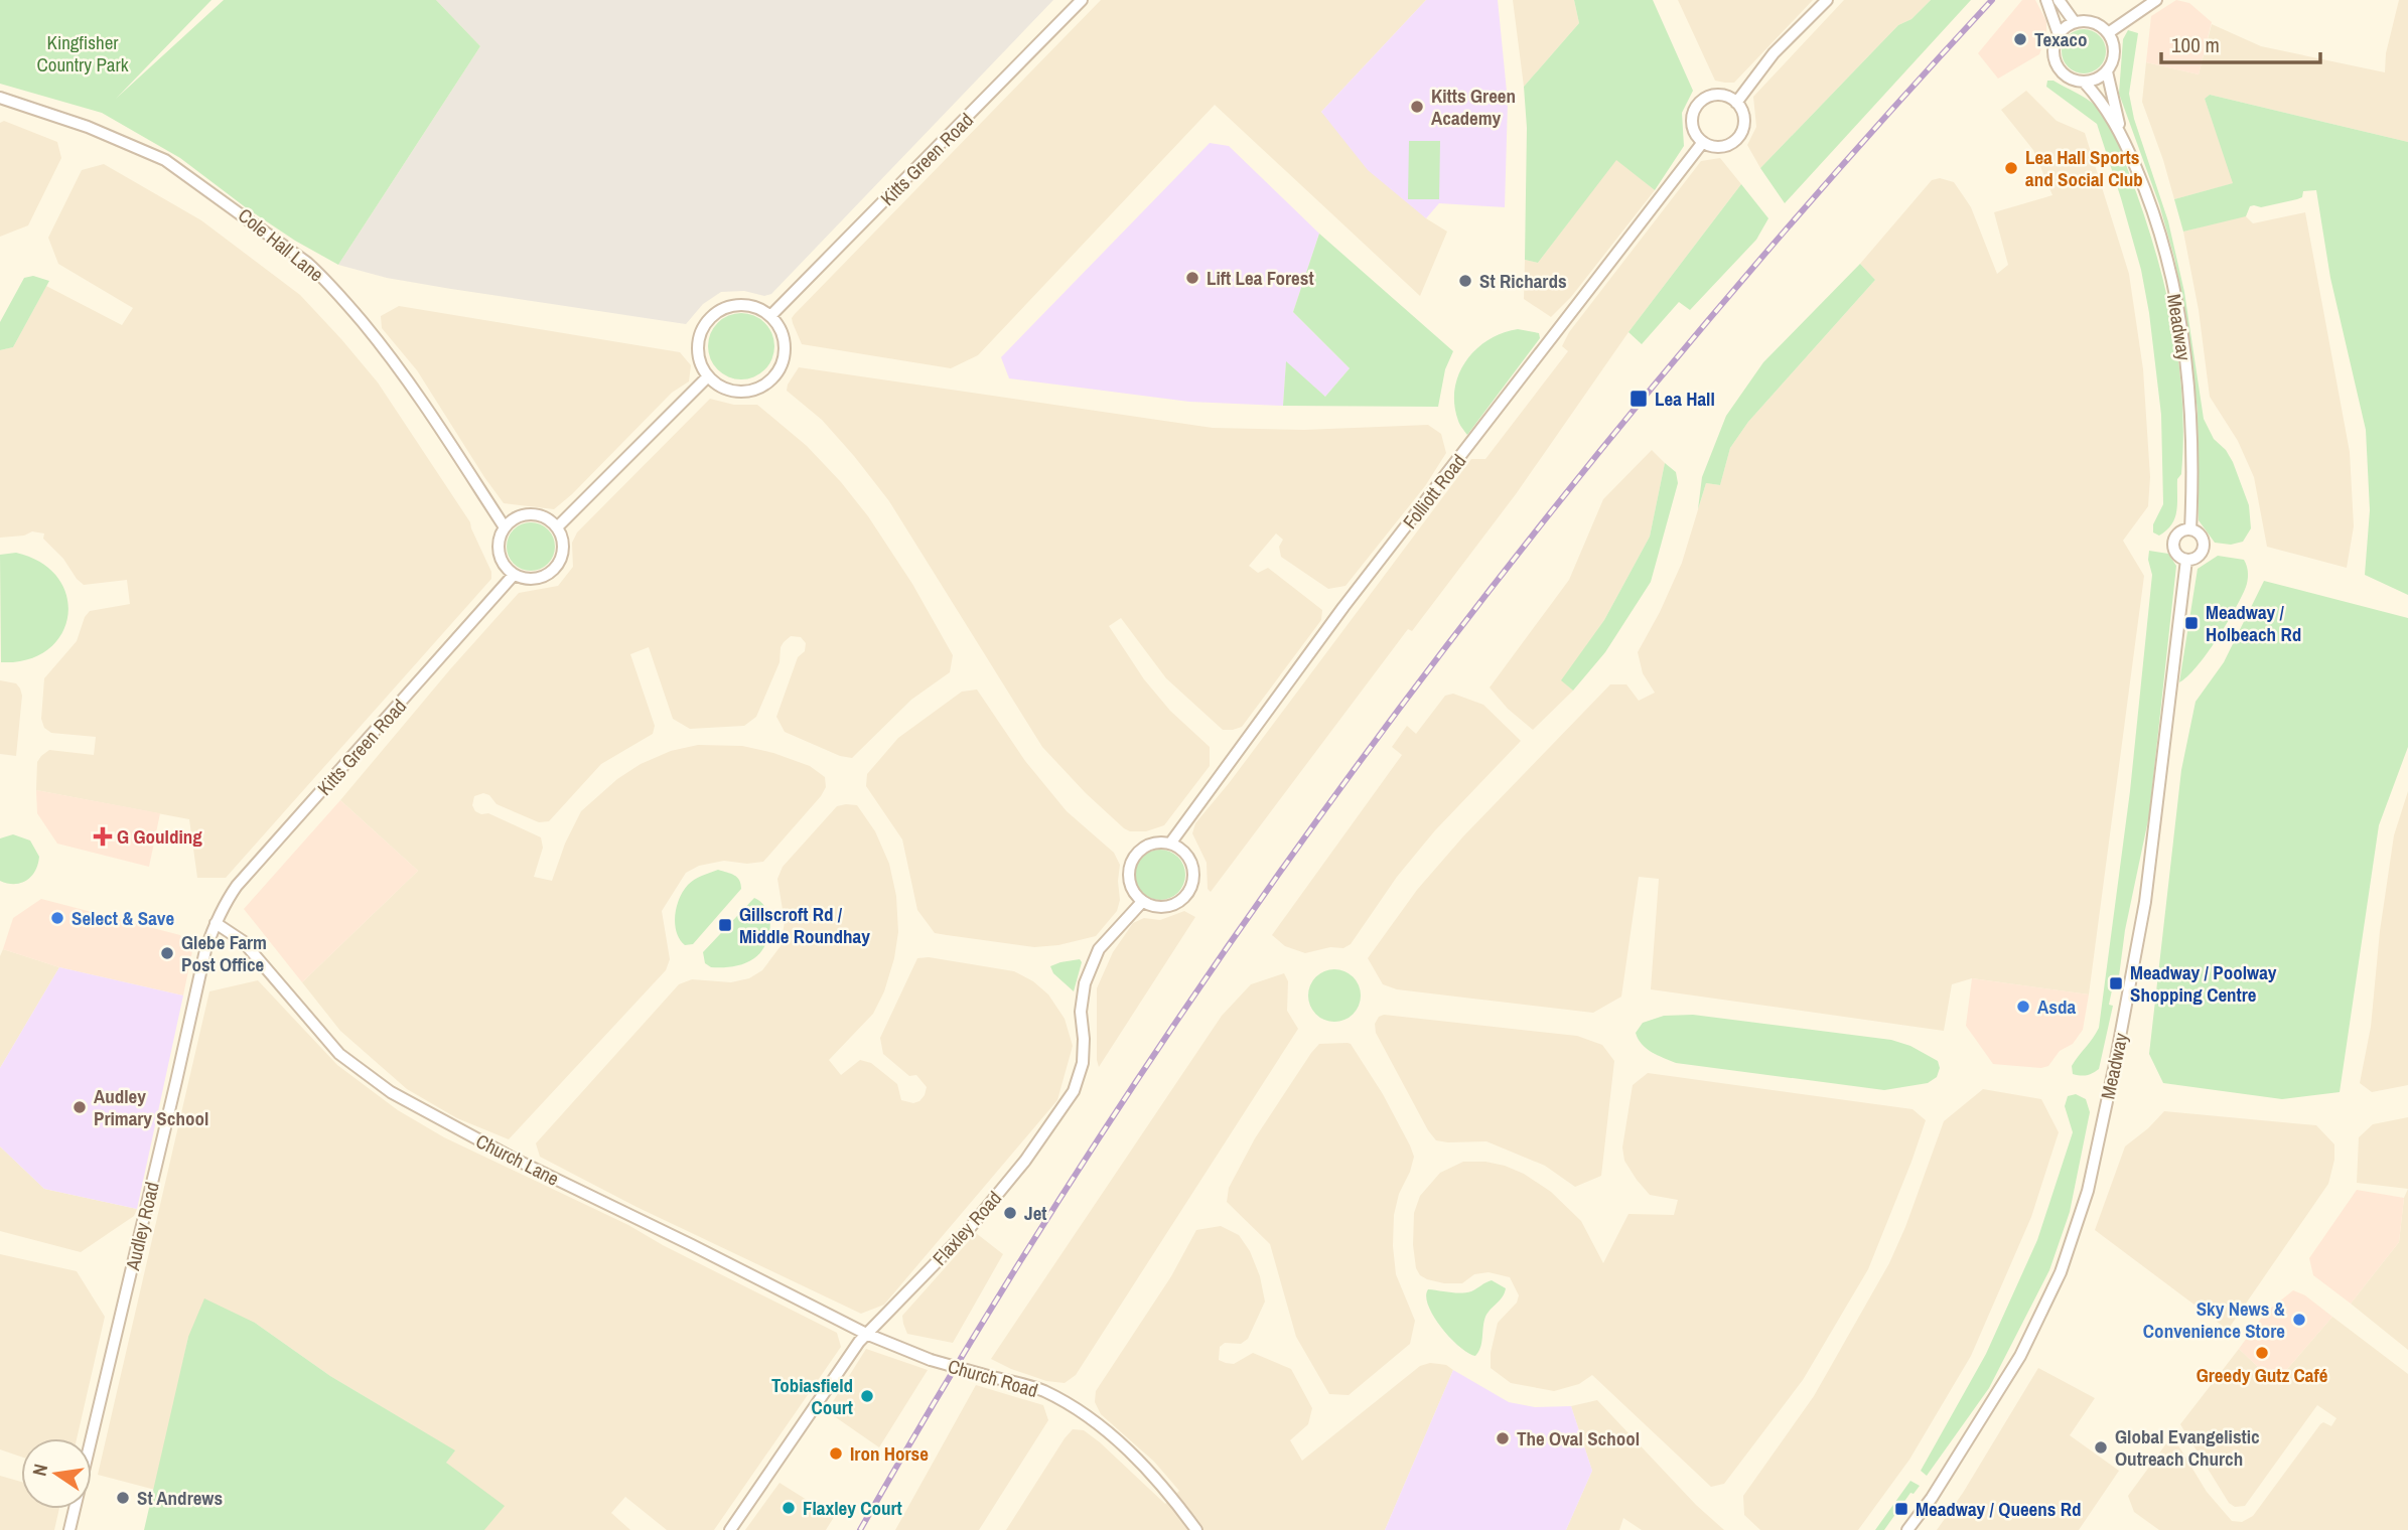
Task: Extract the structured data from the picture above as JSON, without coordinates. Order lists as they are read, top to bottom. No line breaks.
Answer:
{"streets":{"street":["Kitts Green Road","Cole Hall Lane","Meadway","Folliott Road","Church Lane","Audley Road","Flaxley Road","Church Road"]},"crossings":[["Kitts Green Road","Cole Hall Lane"],["Kitts Green Road","Church Lane"],["Kitts Green Road","Audley Road"],["Folliott Road","Flaxley Road"],["Church Lane","Audley Road"],["Church Lane","Flaxley Road"],["Church Lane","Church Road"],["Flaxley Road","Church Road"]],"parks":["Kingfisher Country Park"],"places":{"other":["Texaco","Kitts Green Academy","Lea Hall Sports and Social Club","Lift Lea Forest","St Richards","Select & Save","Glebe Farm Post Office","Asda","Audley Primary School","Jet","Sky News & Convenience Store","Greedy Gutz Café","Tobiasfield Court","The Oval School","Global Evangelistic Outreach Church","Iron Horse","St Andrews","Flaxley Court"],"transit":["Lea Hall","Meadway / Holbeach Rd","Gillscroft Rd / Middle Roundhay","Meadway / Poolway Shopping Centre","Meadway / Queens Rd"],"health":["G Goulding"]},"scale_bar":"100 m","north":"left"}
